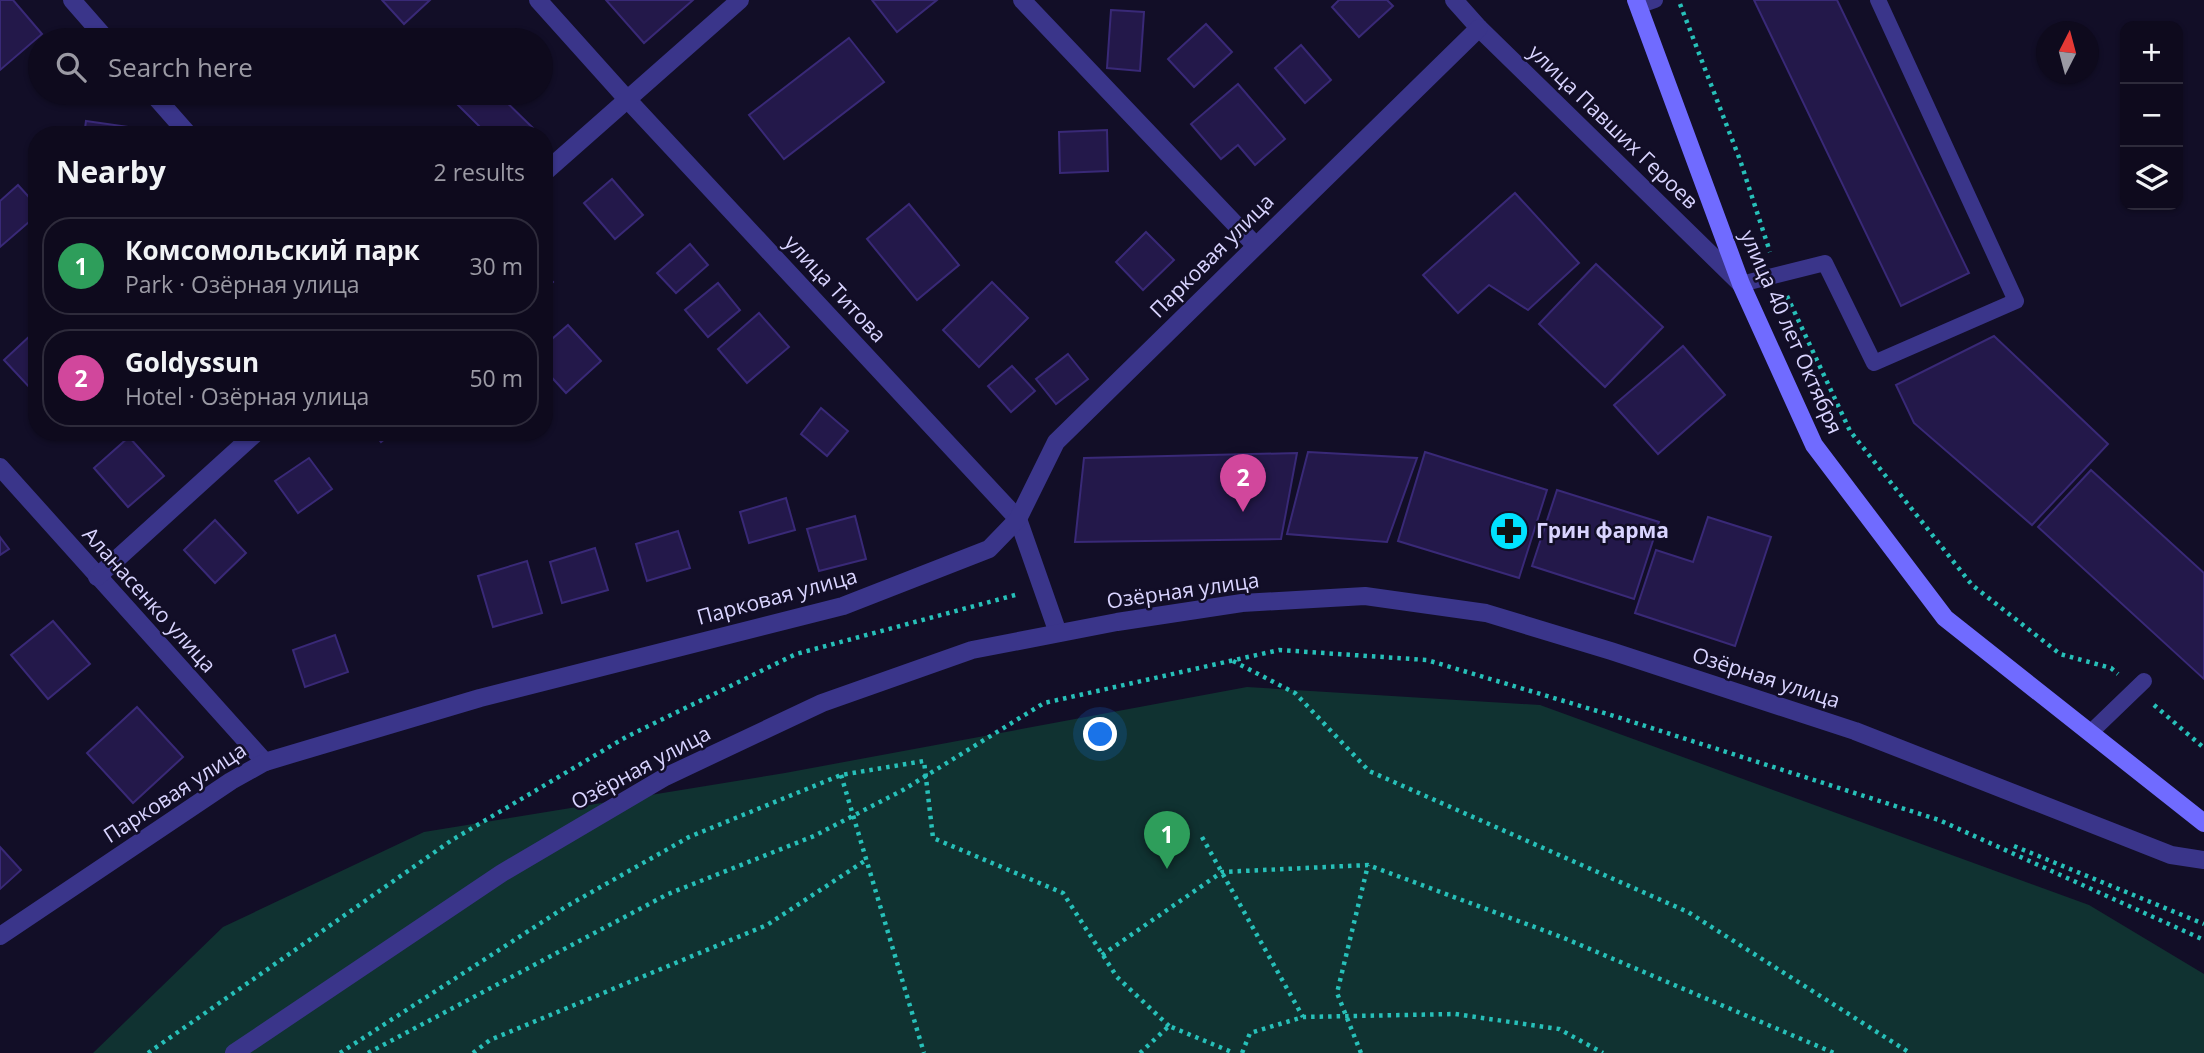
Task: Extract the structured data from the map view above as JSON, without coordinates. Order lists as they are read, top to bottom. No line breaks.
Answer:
{"streets":{"main road":["улица 40 лет Октября"],"street":["улица Павших Героев","Парковая улица","улица Титова","Озёрная улица","Аланасенко улица"]},"crossings":[["улица Павших Героев","Парковая улица"],["улица Павших Героев","улица 40 лет Октября"],["Парковая улица","улица Титова"],["Парковая улица","Аланасенко улица"],["улица Титова","Озёрная улица"]],"places":{"pharmacy":["Грин фарма"]},"north":"top","page":{"map_buttons":["+","−"],"search":"Search here","heading":["Nearby","2 results"],"list":[{"mark":"1","name":"Комсомольский парк","note":"Park · Озёрная улица","value":"30 m"},{"mark":"2","name":"Goldyssun","note":"Hotel · Озёрная улица","value":"50 m"}],"pins":["2","1"]}}
